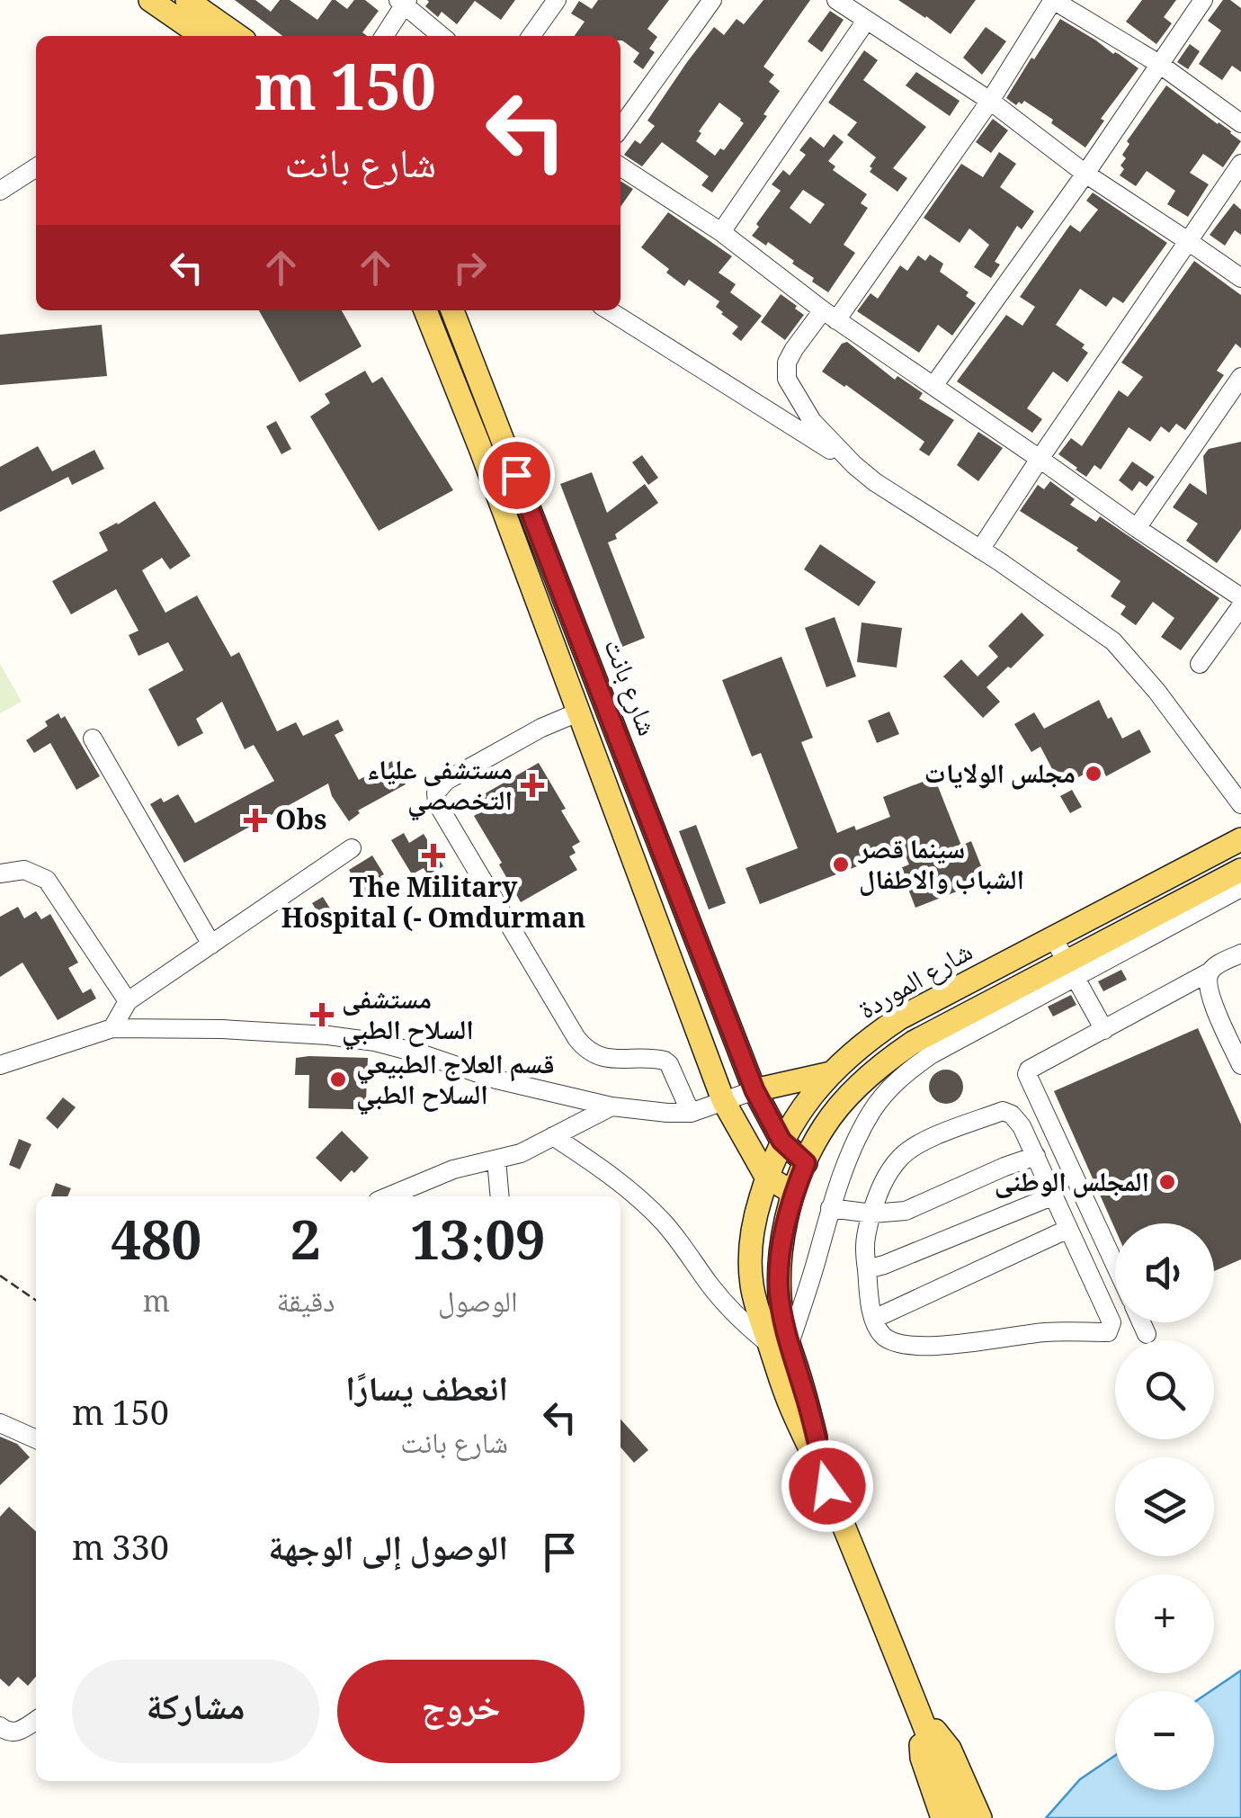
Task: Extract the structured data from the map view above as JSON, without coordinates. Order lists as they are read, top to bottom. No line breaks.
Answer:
{"streets":{"main road":["شارع بانت","شارع الموردة"]},"crossings":[["شارع بانت","شارع الموردة"]],"places":{"other":["مجلس الولايات","سينما قصر الشباب والاطفال","قسم العلاج الطبيعي السلاح الطبي","المجلس الوطنى"],"health":["مستشفى علياء التخصصي","Obs","The Military Hospital (- Omdurman","مستشفى السلاح الطبي"]},"page":{"turn":["150 m","شارع بانت"],"eta":["13:09","الوصول","2","دقيقة","480","m"],"map_buttons":["+","−"],"list":[{"name":"انعطف يسارًا","note":"شارع بانت","value":"150 m"},{"name":"الوصول إلى الوجهة","value":"330 m"}],"buttons":["خروج","مشاركة"]}}
